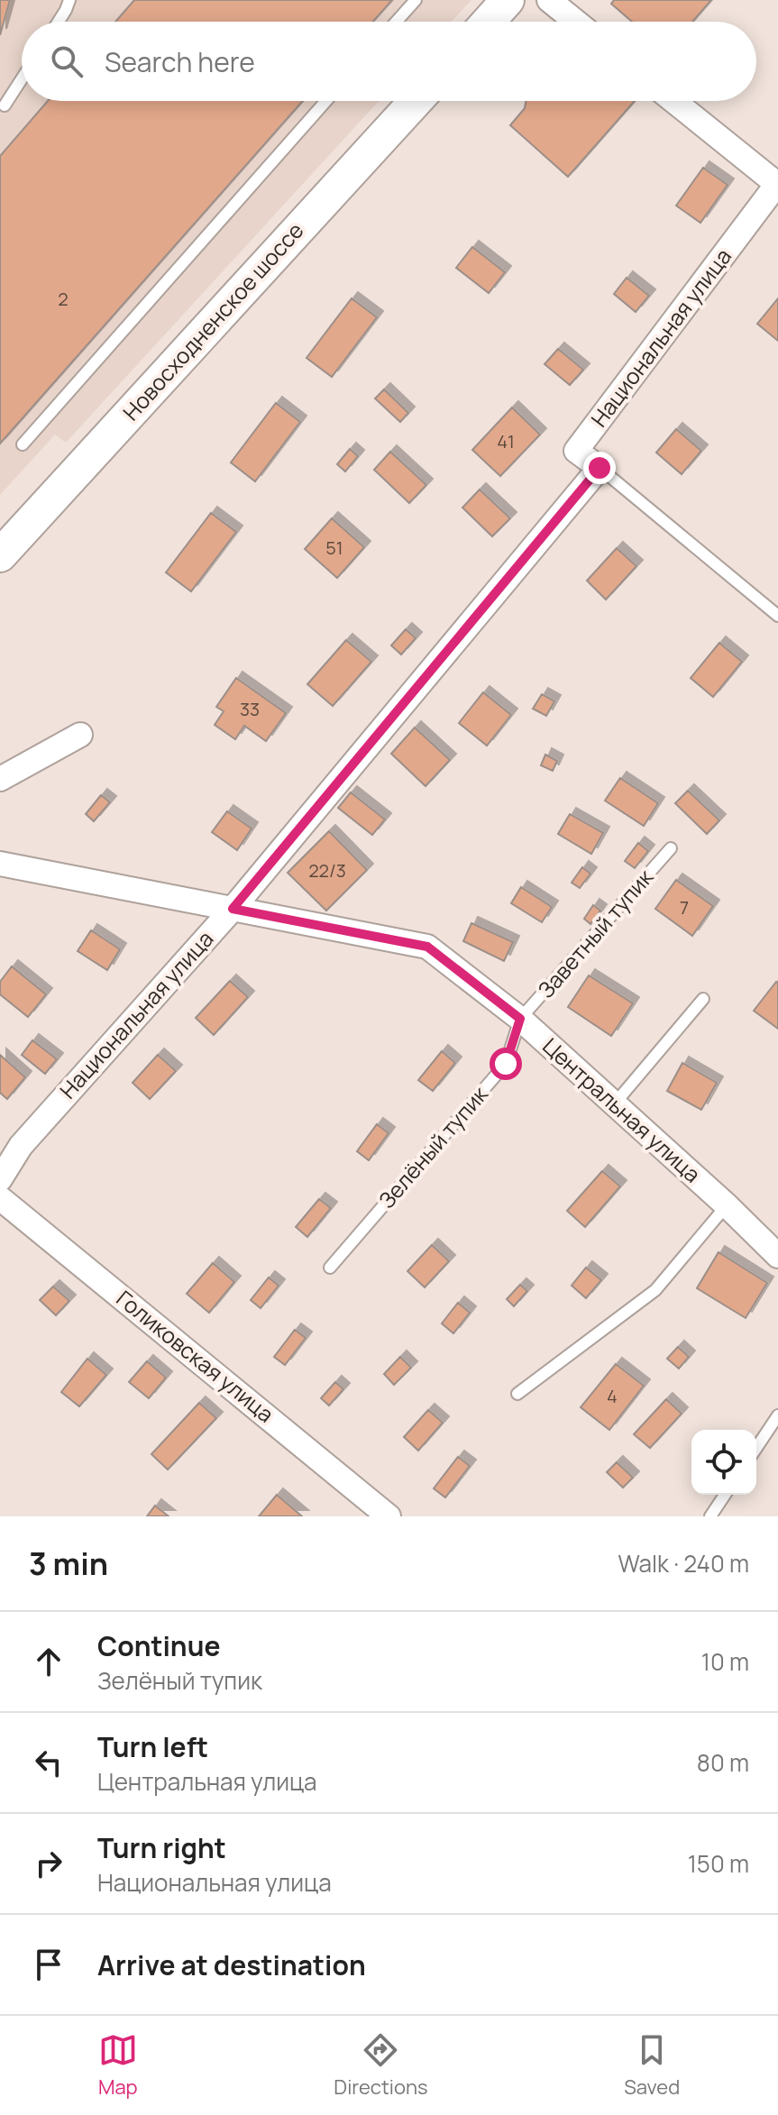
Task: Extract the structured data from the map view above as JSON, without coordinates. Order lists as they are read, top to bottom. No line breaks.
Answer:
{"streets":{"main road":["Новосходненское шоссе"],"street":["Национальная улица","Центральная улица","Голиковская улица"],"lane":["Заветный тупик","Зелёный тупик"]},"crossings":[["Национальная улица","Центральная улица"],["Заветный тупик","Центральная улица"],["Заветный тупик","Зелёный тупик"],["Центральная улица","Зелёный тупик"]],"house_numbers":["2","41","51","33","22/3","7","4"],"page":{"search":"Search here","heading":["3 min","Walk · 240 m"],"list":[["Continue","Зелёный тупик","10 m"],["Turn left","Центральная улица","80 m"],["Turn right","Национальная улица","150 m"],"Arrive at destination"],"nav":["Map","Directions","Saved"]}}
